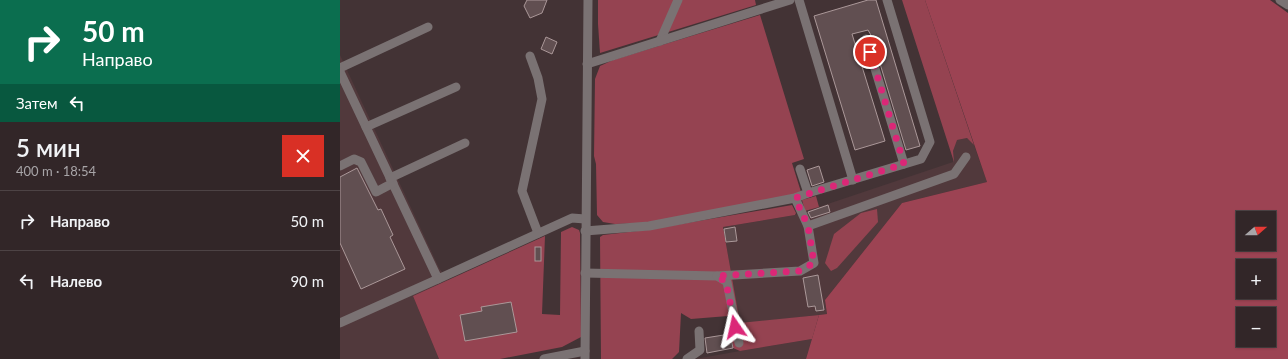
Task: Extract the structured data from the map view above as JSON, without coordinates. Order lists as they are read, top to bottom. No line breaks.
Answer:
{"north":"right","page":{"turn":["50 m","Направо"],"then":"Затем","heading":["5 мин","400 m · 18:54"],"list":[{"name":"Направо","value":"50 m"},{"name":"Налево","value":"90 m"}],"map_buttons":["+","−"]}}
